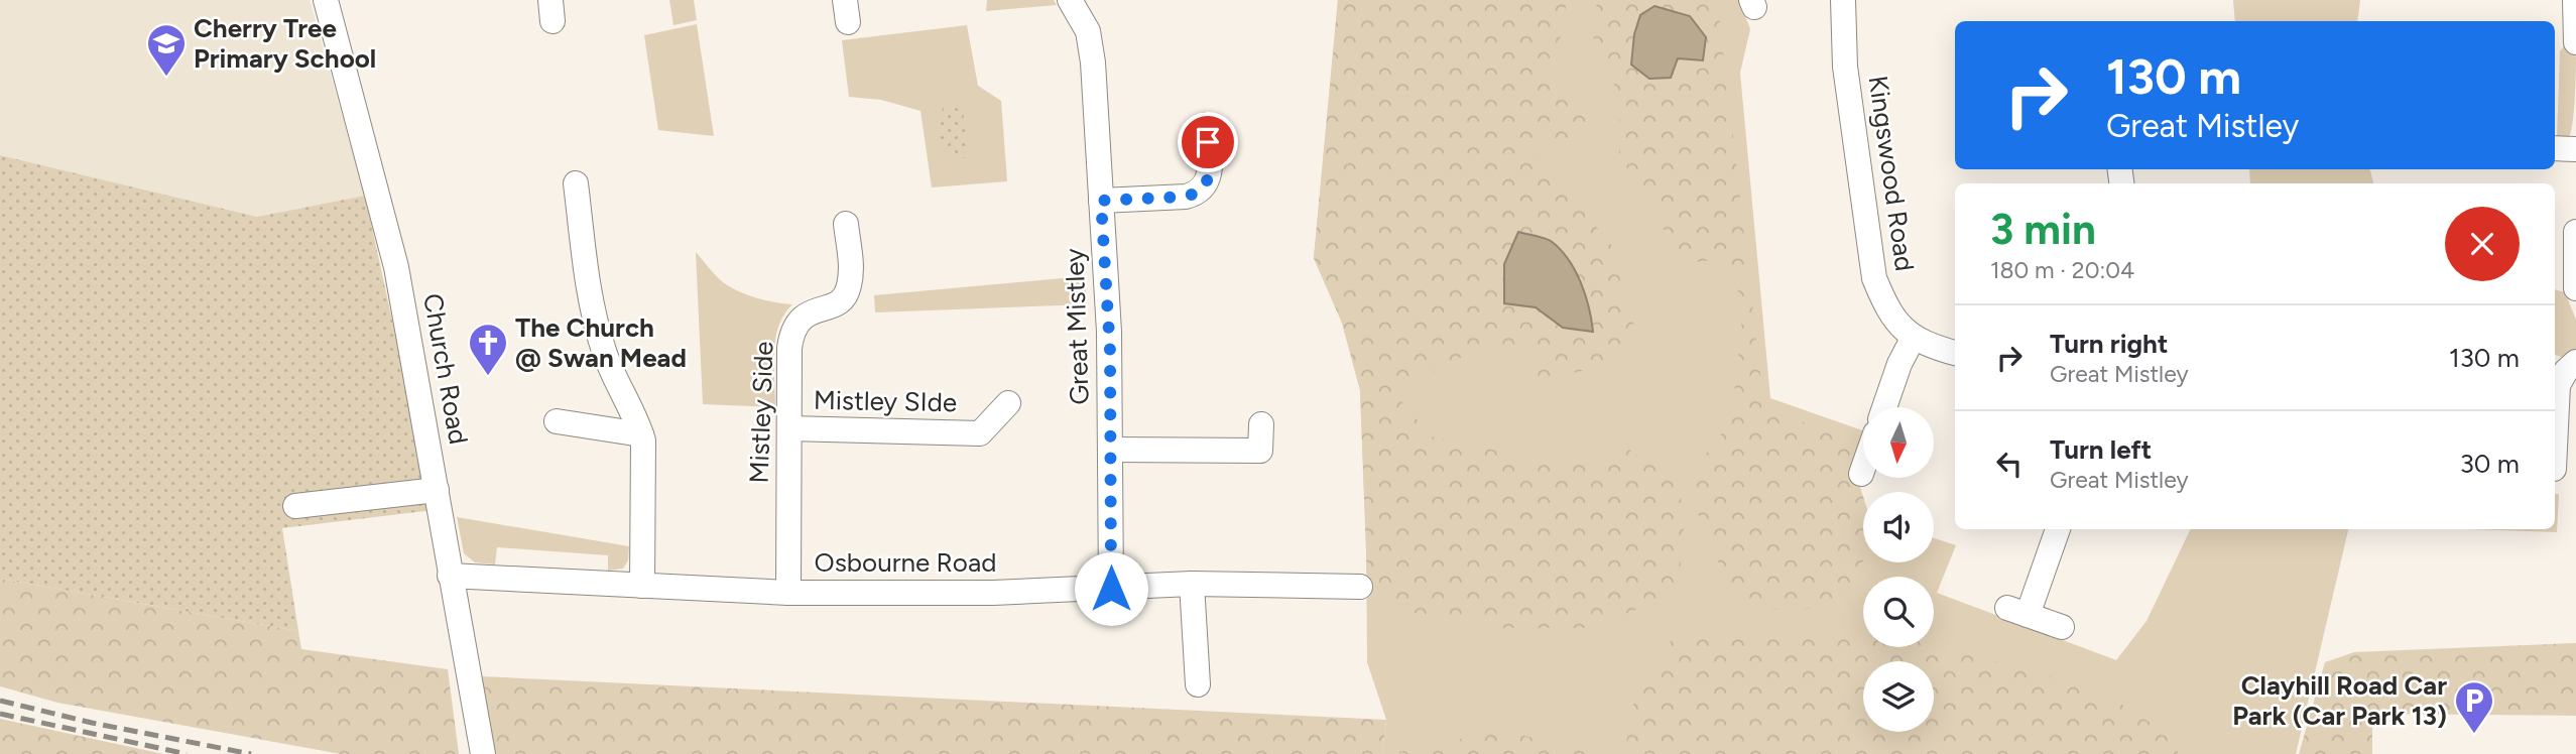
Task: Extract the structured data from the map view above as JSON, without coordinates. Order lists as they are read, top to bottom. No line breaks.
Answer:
{"streets":{"street":["Kingswood Road","Great Mistley","Church Road","Mistley SIde","Mistley Side","Osbourne Road"]},"crossings":[["Great Mistley","Osbourne Road"],["Church Road","Osbourne Road"],["Mistley SIde","Mistley Side"],["Mistley Side","Osbourne Road"]],"places":{"school or university":["Cherry Tree Primary School"],"church":["The Church @ Swan Mead"],"parking":["Clayhill Road Car Park (Car Park 13)"]},"north":"bottom","page":{"turn":["130 m","Great Mistley"],"heading":["3 min","180 m · 20:04"],"list":[{"name":"Turn right","note":"Great Mistley","value":"130 m"},{"name":"Turn left","note":"Great Mistley","value":"30 m"}]}}
